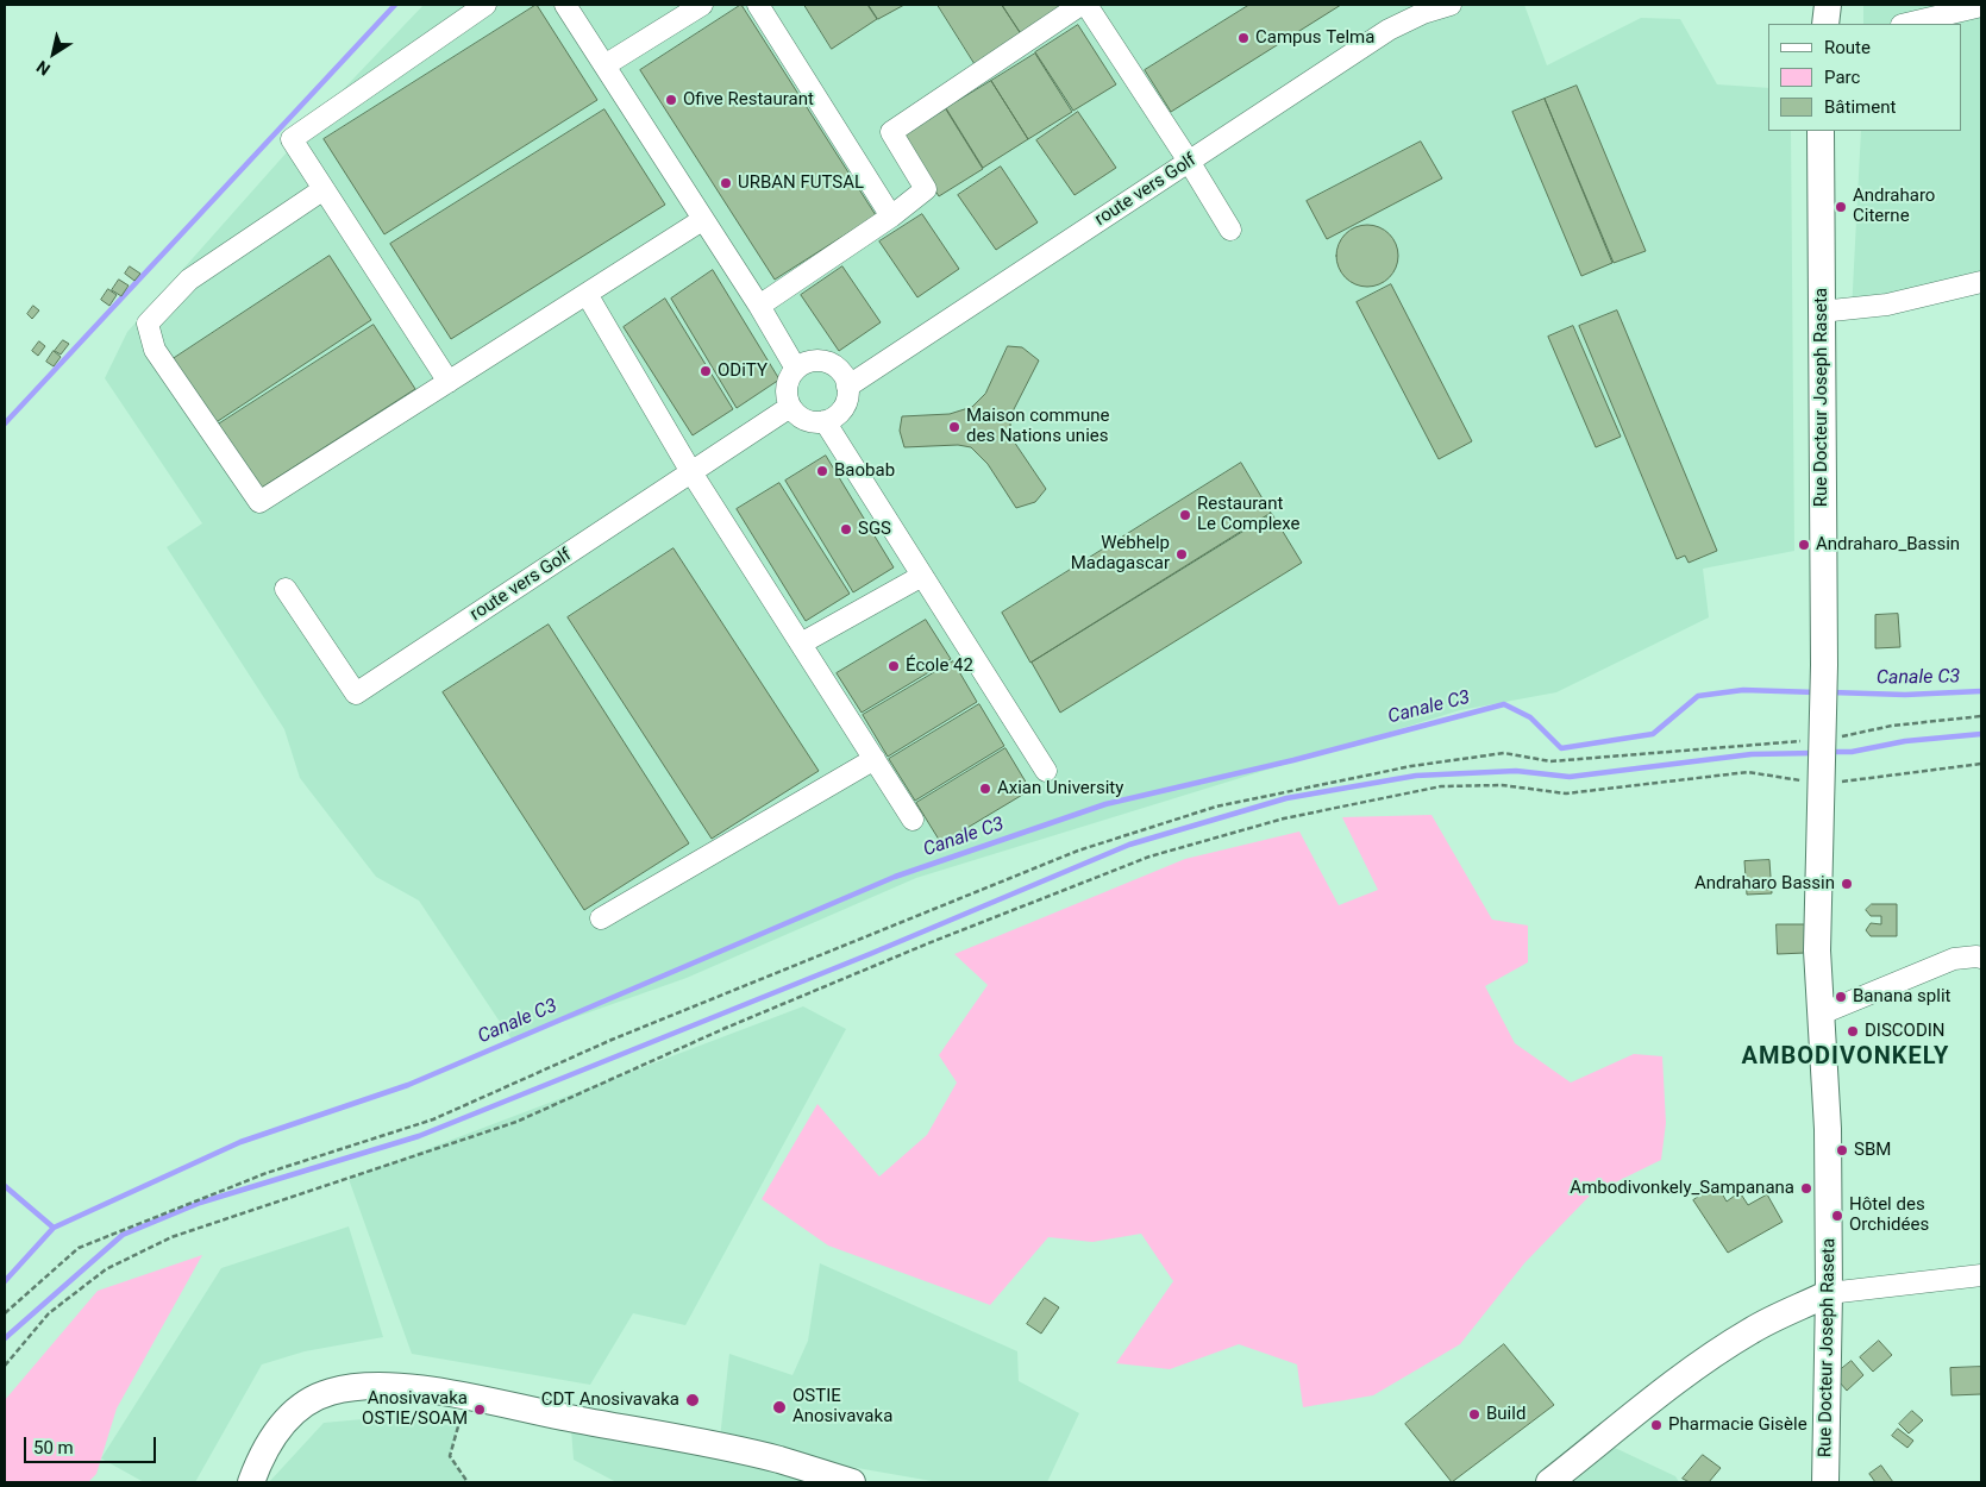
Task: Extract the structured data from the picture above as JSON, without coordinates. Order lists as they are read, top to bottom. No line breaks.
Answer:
{"streets":{"main road":["Rue Docteur Joseph Raseta"],"street":["route vers Golf"]},"districts":["AMBODIVONKELY"],"water":["Canale C3"],"places":["Campus Telma","Ofive Restaurant","URBAN FUTSAL","Andraharo Citerne","ODiTY","Maison commune des Nations unies","Baobab","Restaurant Le Complexe","SGS","Andraharo_Bassin","Webhelp Madagascar","École 42","Axian University","Andraharo Bassin","Banana split","DISCODIN","SBM","Ambodivonkely_Sampanana","Hôtel des Orchidées","CDT Anosivavaka","OSTIE Anosivavaka","Anosivavaka OSTIE/SOAM","Build","Pharmacie Gisèle"],"legend":["Route","Parc","Bâtiment"],"scale_bar":"50 m","north":"bottom left"}
